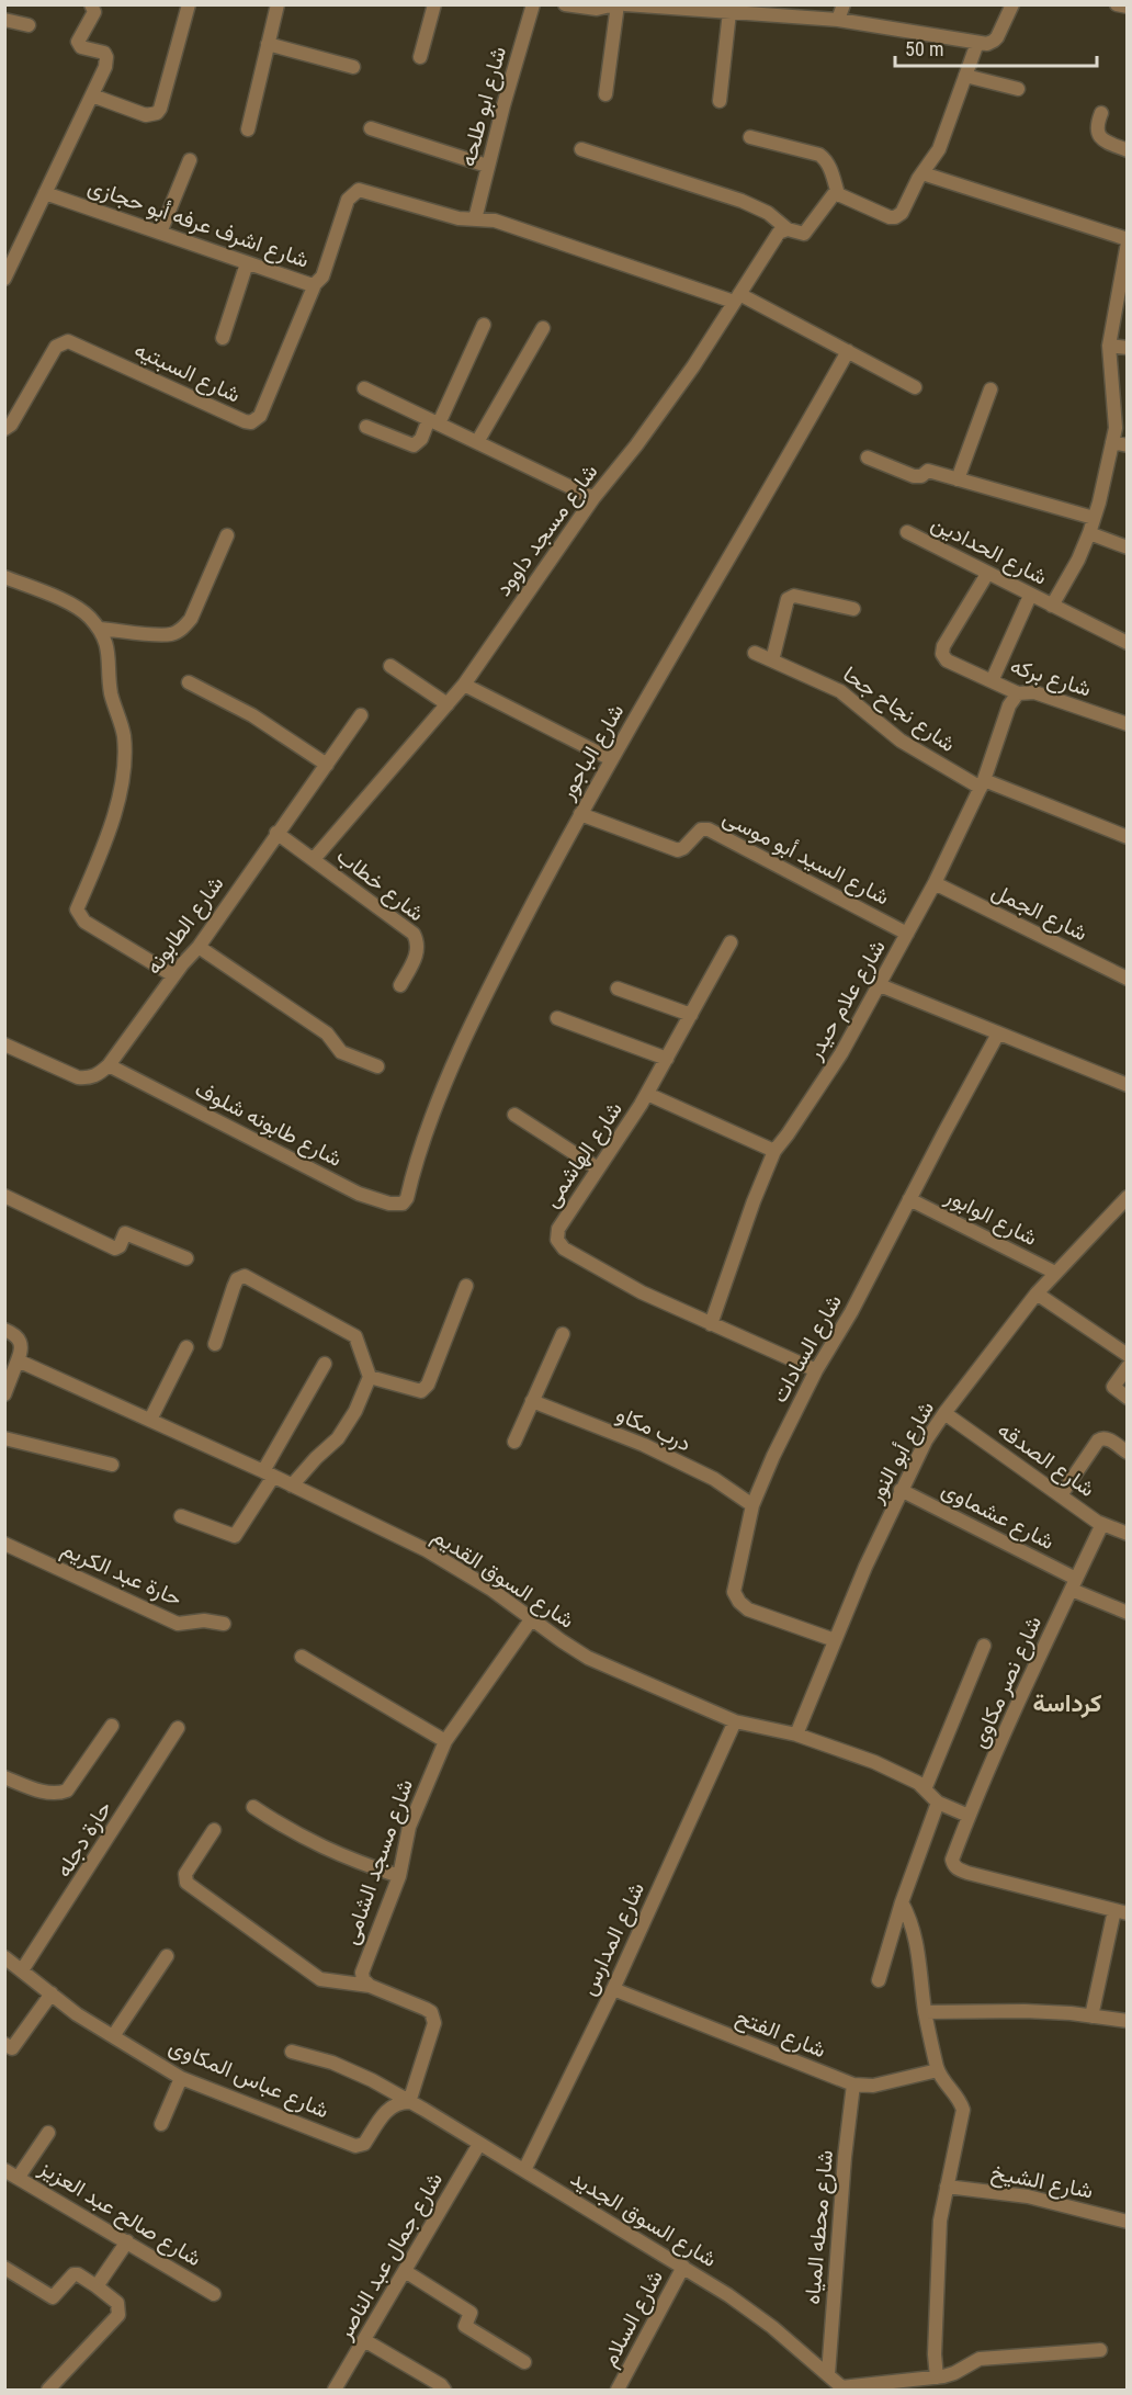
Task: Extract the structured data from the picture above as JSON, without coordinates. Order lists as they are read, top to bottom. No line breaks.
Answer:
{"streets":{"street":["شارع ابو طلحه","شارع اشرف عرفه أبو حجازى","شارع السبتيه","شارع مسجد داوود","شارع الحدادين","شارع بركه","شارع نجاح جحا","شارع الباجور","شارع السيد أبو موسى","شارع خطاب","شارع الجمل","شارع الطابونه","شارع علام حيدر","شارع طابونه شلوف","شارع الهاشمى","شارع الوابور","شارع السادات","درب مكاو","شارع أبو النور","شارع الصدقه","شارع عشماوى","حارة عبد الكريم","شارع السوق القديم","شارع نصر مكاوى","حارة دجله","شارع مسجد الشامى","شارع المدارس","شارع الفتح","شارع عباس المكاوى","شارع الشيخ","شارع صالح عبد العزيز","شارع السوق الجديد","شارع محطه المياه","شارع جمال عبد الناصر","شارع السلام"]},"crossings":[["شارع ابو طلحه","شارع اشرف عرفه أبو حجازى"],["شارع اشرف عرفه أبو حجازى","شارع السبتيه"],["شارع اشرف عرفه أبو حجازى","شارع مسجد داوود"],["شارع مسجد داوود","شارع خطاب"],["شارع الحدادين","شارع بركه"],["شارع بركه","شارع علام حيدر"],["شارع نجاح جحا","شارع علام حيدر"],["شارع الباجور","شارع السيد أبو موسى"],["شارع الباجور","شارع طابونه شلوف"],["شارع السيد أبو موسى","شارع علام حيدر"],["شارع خطاب","شارع الطابونه"],["شارع الجمل","شارع علام حيدر"],["شارع الطابونه","شارع طابونه شلوف"],["شارع علام حيدر","شارع الهاشمى"],["شارع الهاشمى","شارع السادات"],["شارع الوابور","شارع السادات"],["شارع الوابور","شارع أبو النور"],["شارع السادات","درب مكاو"],["شارع السادات","شارع أبو النور"],["شارع أبو النور","شارع الصدقه"],["شارع أبو النور","شارع عشماوى"],["شارع أبو النور","شارع السوق القديم"],["شارع الصدقه","شارع نصر مكاوى"],["شارع عشماوى","شارع نصر مكاوى"],["شارع السوق القديم","شارع نصر مكاوى"],["شارع السوق القديم","شارع مسجد الشامى"],["شارع السوق القديم","شارع المدارس"],["حارة دجله","شارع عباس المكاوى"],["شارع المدارس","شارع الفتح"],["شارع المدارس","شارع السوق الجديد"],["شارع الفتح","شارع محطه المياه"],["شارع عباس المكاوى","شارع السوق الجديد"],["شارع السوق الجديد","شارع محطه المياه"],["شارع السوق الجديد","شارع جمال عبد الناصر"],["شارع السوق الجديد","شارع السلام"]],"districts":["كرداسة"],"scale_bar":"50 m"}
